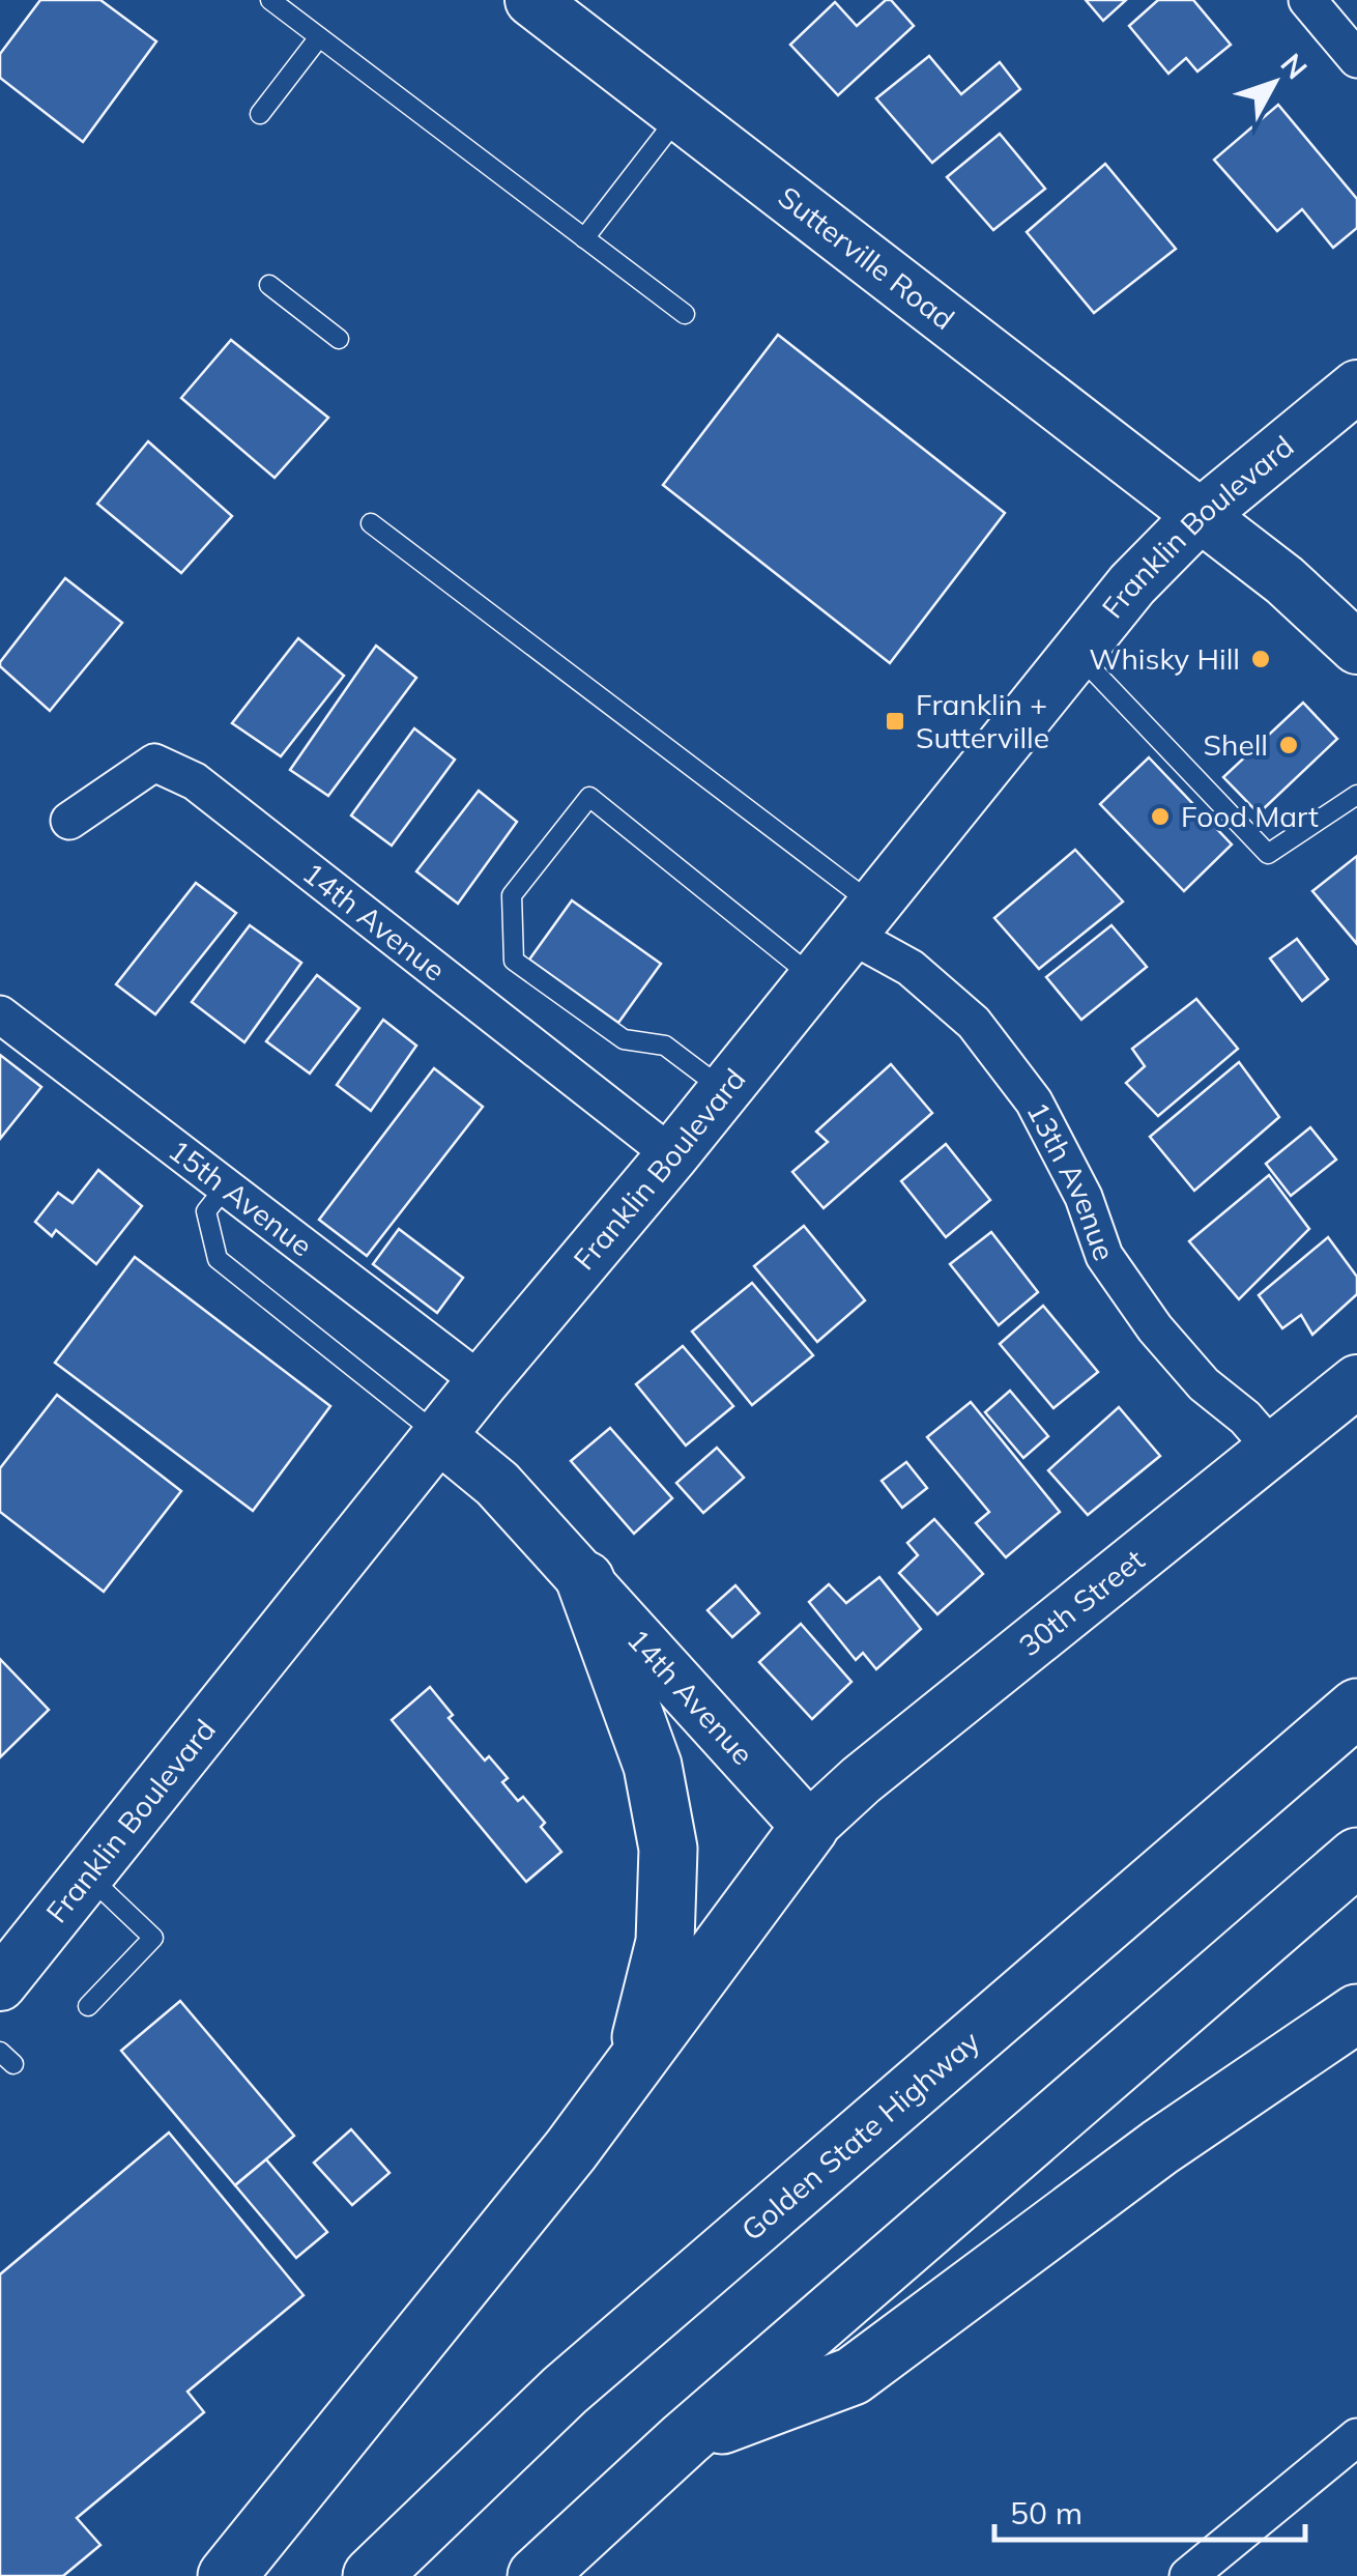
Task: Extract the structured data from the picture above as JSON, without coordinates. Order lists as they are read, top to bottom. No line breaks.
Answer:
{"streets":{"highway":["Golden State Highway"],"main road":["Sutterville Road","Franklin Boulevard","14th Avenue","30th Street"],"street":["13th Avenue","15th Avenue"]},"crossings":[["Sutterville Road","Franklin Boulevard"],["Franklin Boulevard","14th Avenue"],["Franklin Boulevard","13th Avenue"],["Franklin Boulevard","15th Avenue"],["14th Avenue","30th Street"],["13th Avenue","30th Street"]],"places":{"other":["Whisky Hill","Shell","Food Mart"],"transit":["Franklin + Sutterville"]},"scale_bar":"50 m","north":"top right"}
